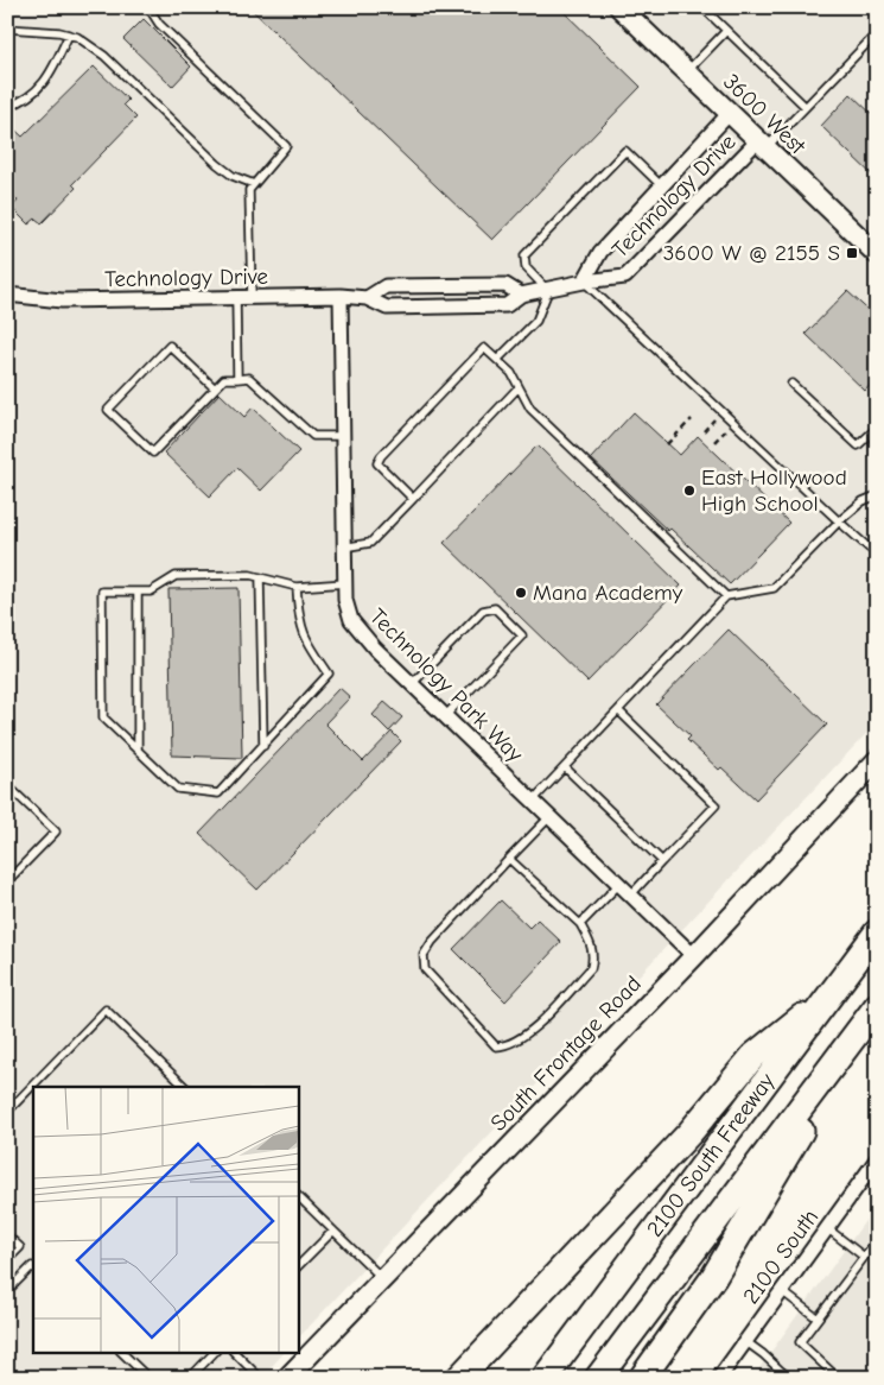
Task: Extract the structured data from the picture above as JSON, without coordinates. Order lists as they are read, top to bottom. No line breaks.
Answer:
{"streets":{"highway":["2100 South Freeway"],"street":["3600 West","Technology Drive","Technology Park Way","South Frontage Road","2100 South"]},"crossings":[["3600 West","Technology Drive"],["Technology Drive","Technology Park Way"],["Technology Park Way","South Frontage Road"]],"places":{"transit":["3600 W @ 2155 S"],"other":["East Hollywood High School","Mana Academy"]}}
